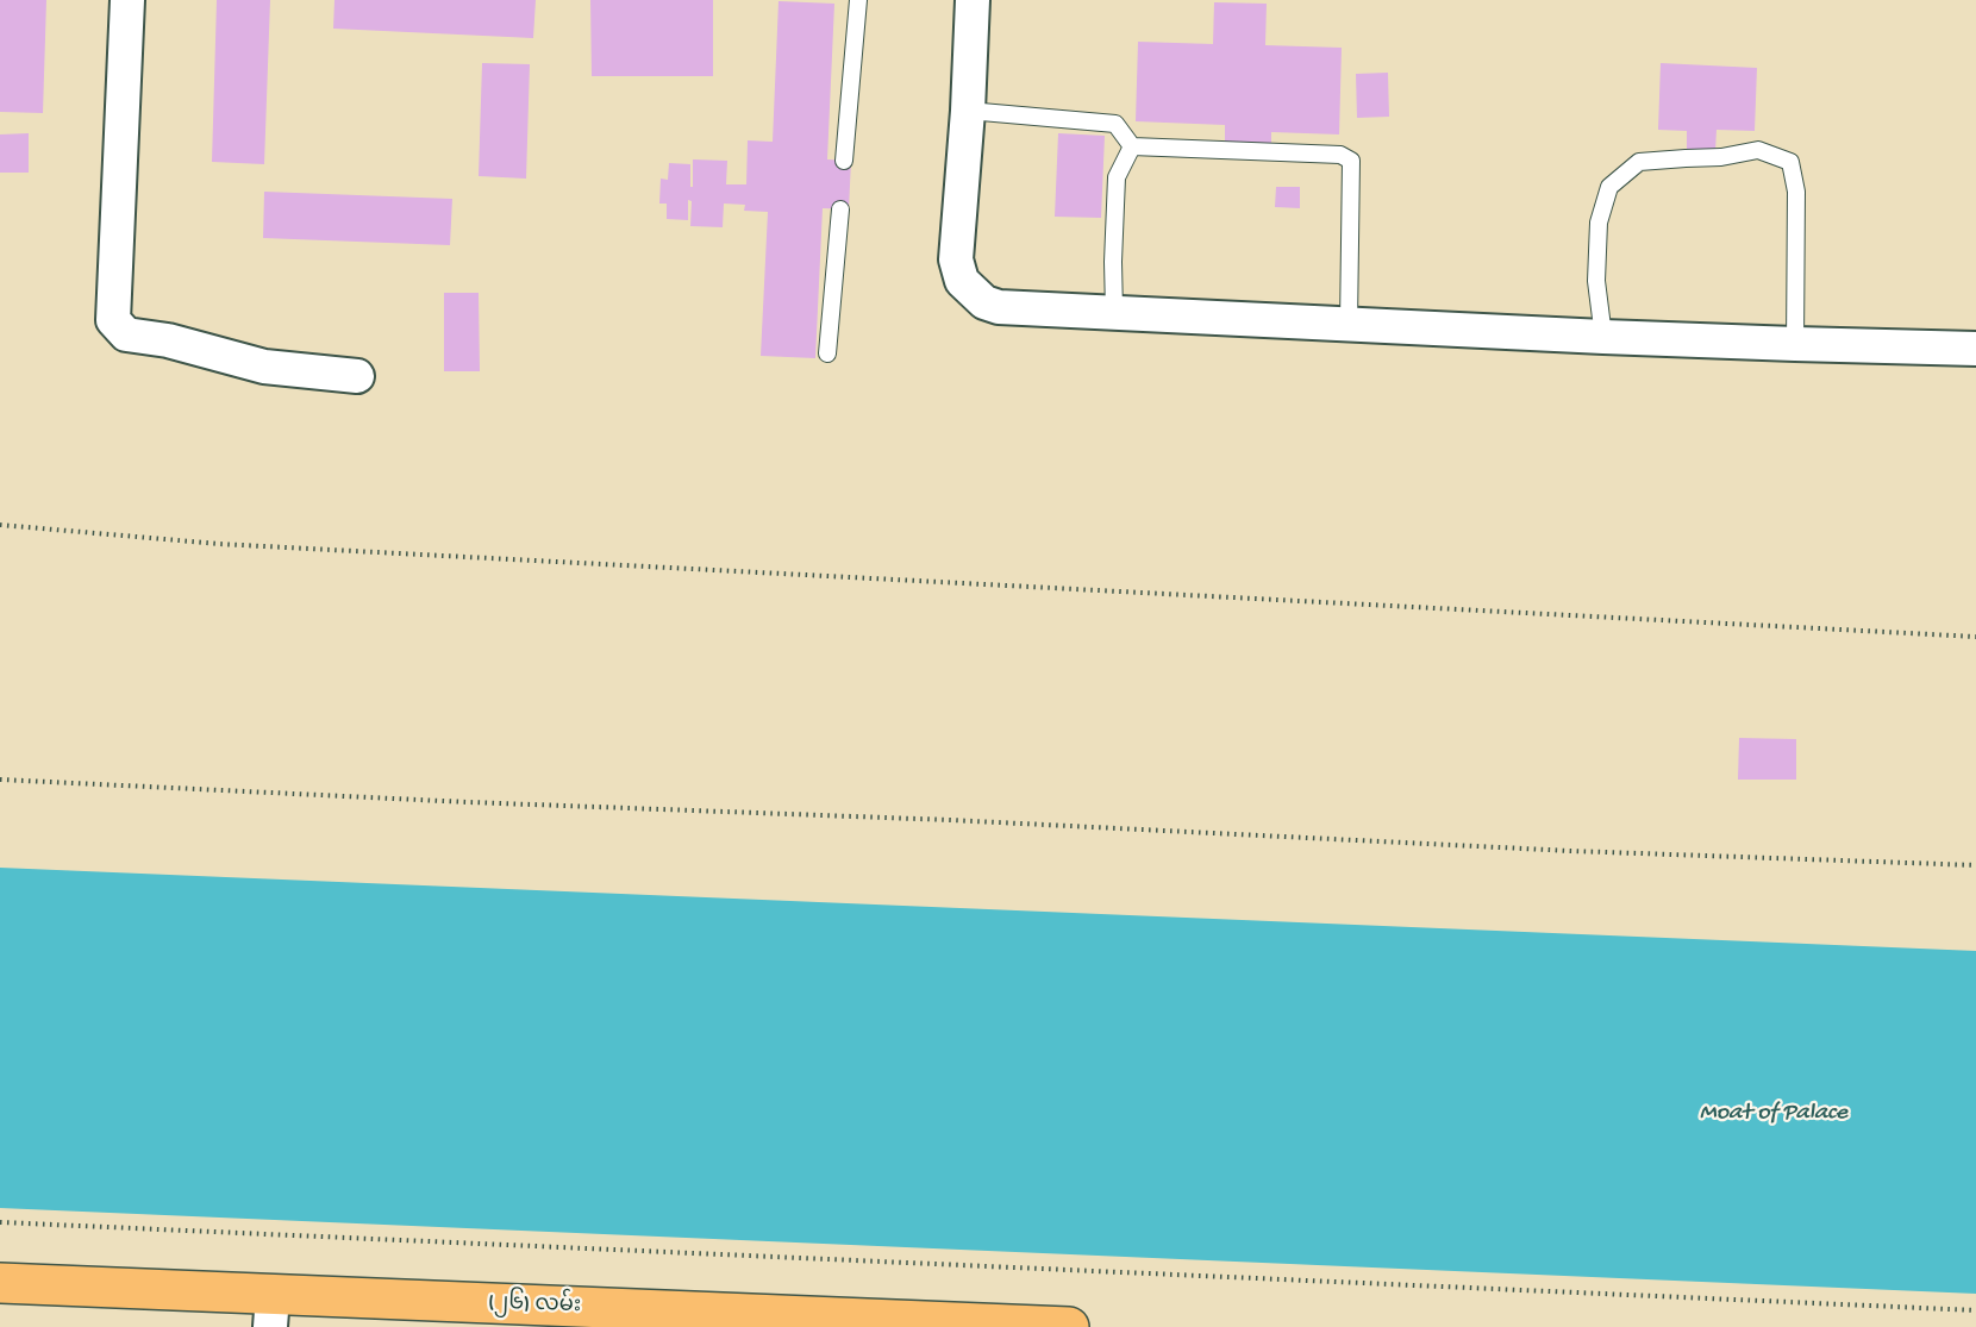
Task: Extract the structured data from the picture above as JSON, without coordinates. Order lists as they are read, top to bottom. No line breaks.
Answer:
{"streets":{"main road":["(၂၆) လမ်း"]},"water":["Moat of Palace"]}
